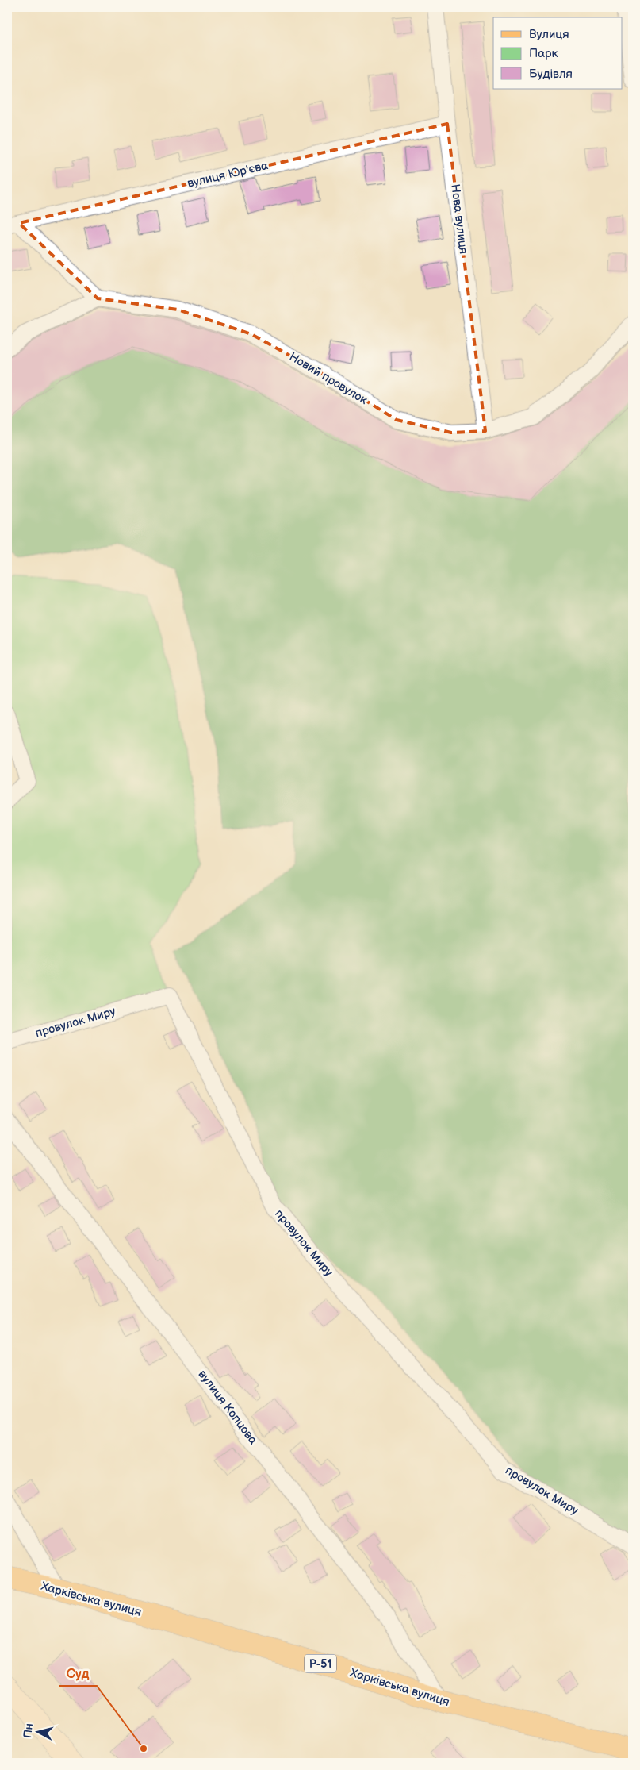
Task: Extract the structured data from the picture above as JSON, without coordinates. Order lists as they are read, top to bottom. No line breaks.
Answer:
{"streets":{"main road":["Харківська вулиця","Р-51"],"street":["вулиця Юр'єва","Нова вулиця","Новий провулок","провулок Миру","вулиця Копцова"]},"crossings":[["вулиця Юр'єва","Нова вулиця"],["Нова вулиця","Новий провулок"],["вулиця Копцова","Харківська вулиця"]],"places":["Суд"],"legend":["Вулиця","Парк","Будівля"],"north":"left"}
